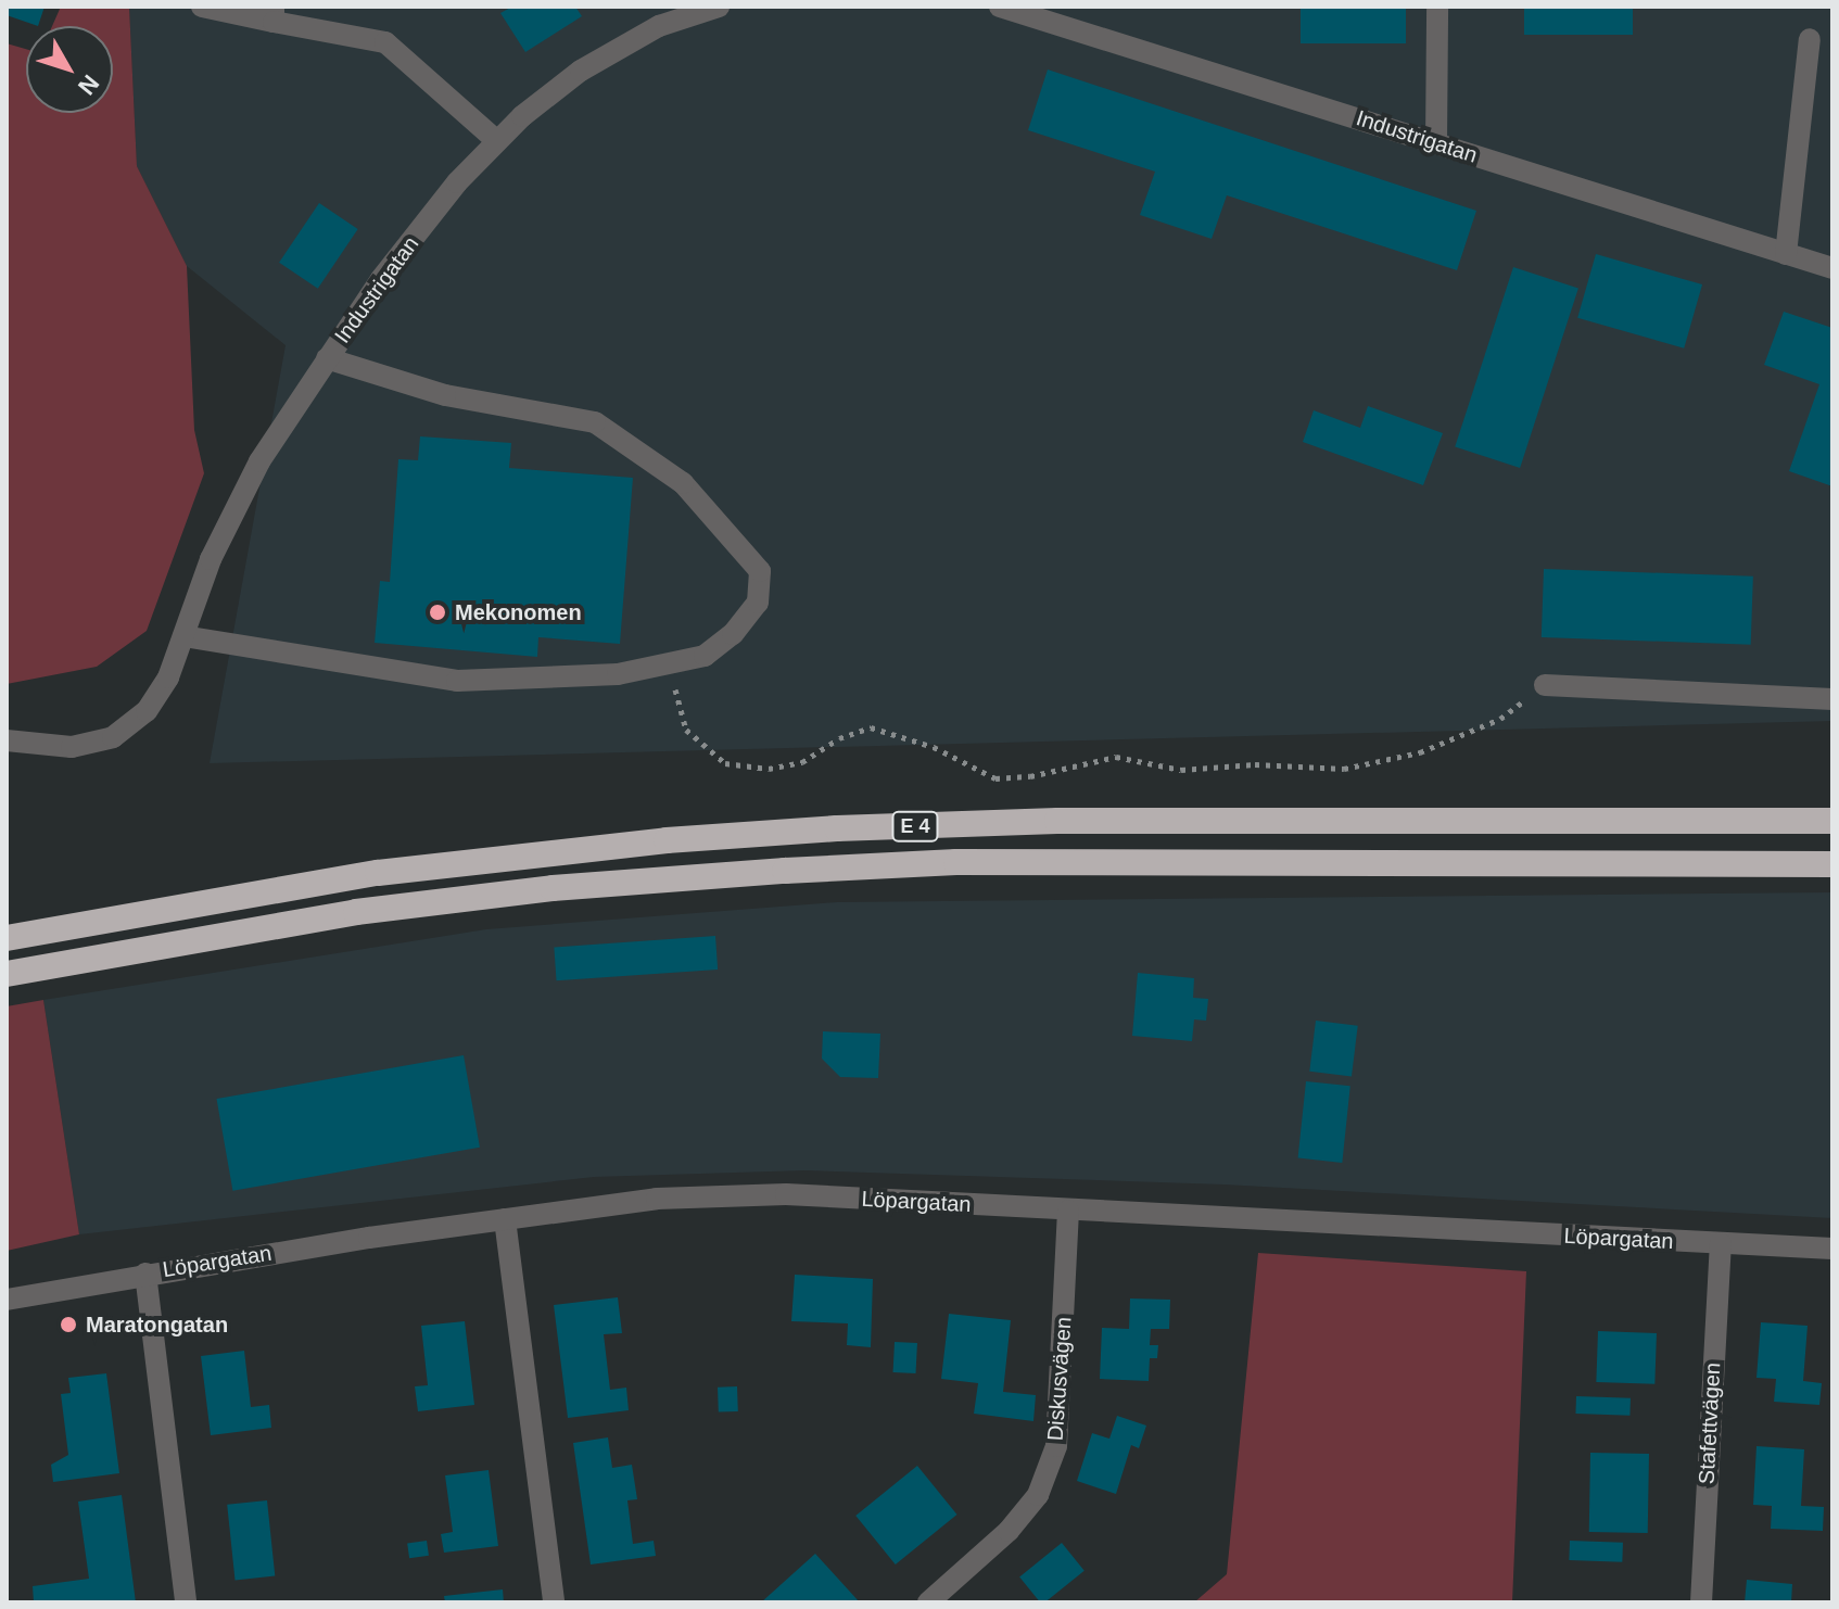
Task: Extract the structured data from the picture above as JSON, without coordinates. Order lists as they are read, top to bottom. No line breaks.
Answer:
{"streets":{"highway":["E 4"],"street":["Industrigatan","Löpargatan","Diskusvägen","Stafettvägen"]},"crossings":[["Löpargatan","Diskusvägen"],["Löpargatan","Stafettvägen"]],"places":["Mekonomen","Maratongatan"],"north":"bottom right"}
